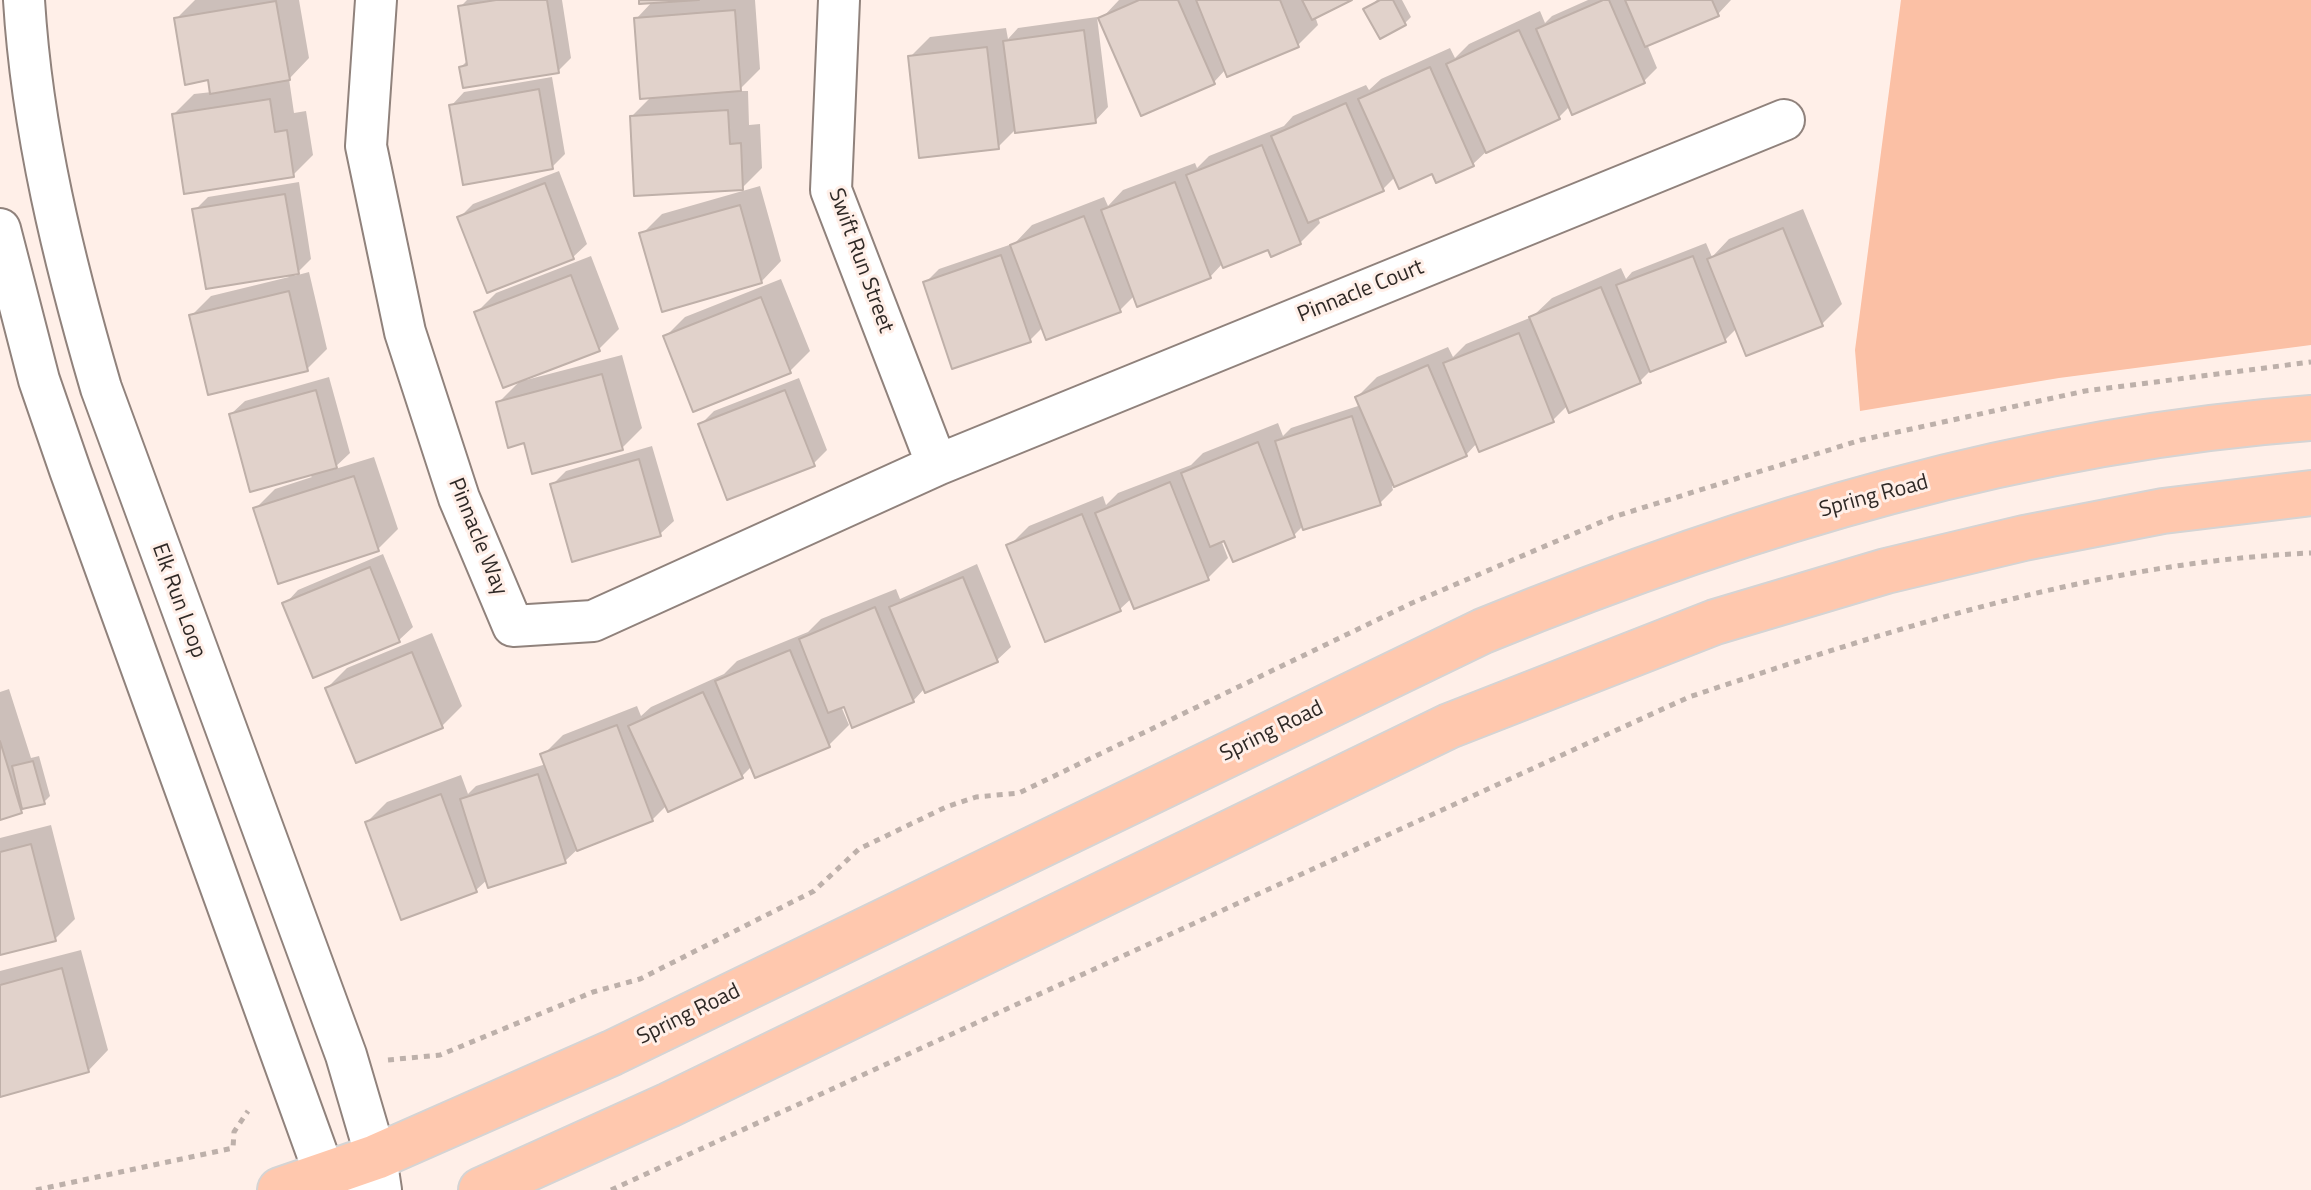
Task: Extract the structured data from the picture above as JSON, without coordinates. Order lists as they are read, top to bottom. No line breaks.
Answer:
{"streets":{"main road":["Spring Road"],"street":["Swift Run Street","Pinnacle Court","Pinnacle Way","Elk Run Loop"]},"crossings":[["Swift Run Street","Pinnacle Court"],["Swift Run Street","Pinnacle Way"],["Pinnacle Court","Pinnacle Way"],["Spring Road","Elk Run Loop"]]}
